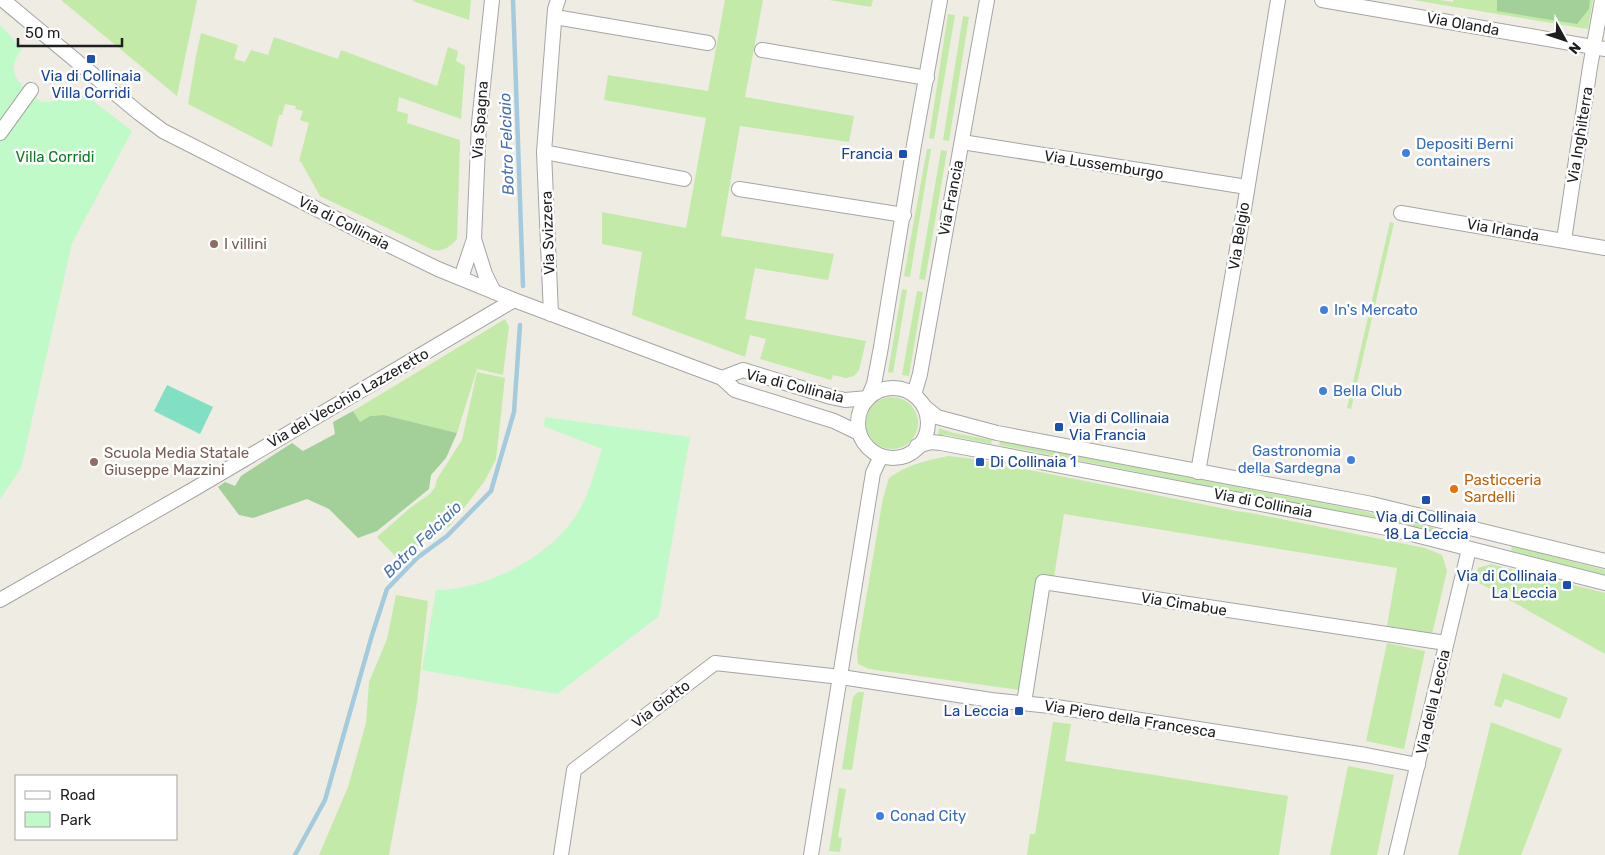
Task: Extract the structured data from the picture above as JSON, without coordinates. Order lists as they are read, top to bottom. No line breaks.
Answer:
{"streets":{"street":["Via Olanda","Via Spagna","Via Inghilterra","Via Lussemburgo","Via Francia","Via di Collinaia","Via Irlanda","Via Svizzera","Via Belgio","Via del Vecchio Lazzeretto","Via Cimabue","Via della Leccia","Via Giotto","Via Piero della Francesca"]},"crossings":[["Via Olanda","Via Inghilterra"],["Via Spagna","Via di Collinaia"],["Via Inghilterra","Via Irlanda"],["Via Lussemburgo","Via Francia"],["Via Lussemburgo","Via Belgio"],["Via Francia","Via di Collinaia"],["Via di Collinaia","Via Svizzera"],["Via di Collinaia","Via Belgio"],["Via di Collinaia","Via del Vecchio Lazzeretto"],["Via di Collinaia","Via della Leccia"],["Via Cimabue","Via della Leccia"],["Via Cimabue","Via Piero della Francesca"],["Via della Leccia","Via Piero della Francesca"],["Via Giotto","Via Piero della Francesca"]],"water":["Botro Felciaio"],"parks":["Villa Corridi"],"places":{"transit":["Via di Collinaia Villa Corridi","Francia","Via di Collinaia Via Francia","Di Collinaia 1","Via di Collinaia 18 La Leccia","Via di Collinaia La Leccia","La Leccia"],"other":["Depositi Berni containers","I villini","In's Mercato","Bella Club","Gastronomia della Sardegna","Scuola Media Statale Giuseppe Mazzini","Pasticceria Sardelli","Conad City"]},"legend":["Road","Park"],"scale_bar":"50 m","north":"bottom right"}
